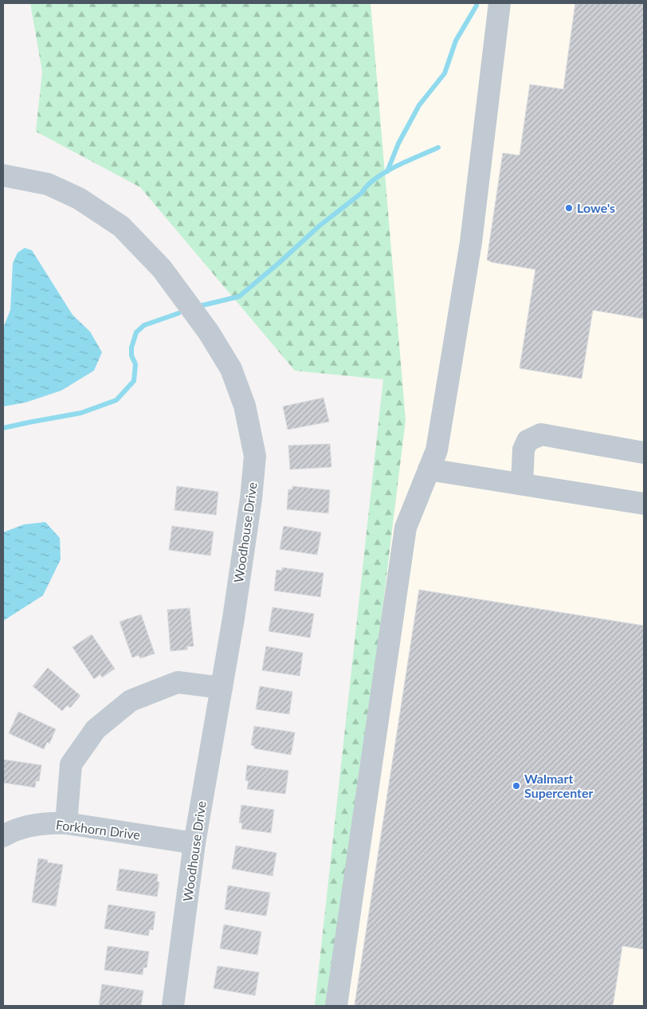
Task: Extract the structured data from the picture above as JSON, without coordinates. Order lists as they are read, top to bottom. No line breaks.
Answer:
{"streets":{"street":["Woodhouse Drive","Forkhorn Drive"]},"crossings":[["Woodhouse Drive","Forkhorn Drive"]],"places":["Lowe's","Walmart Supercenter"]}
